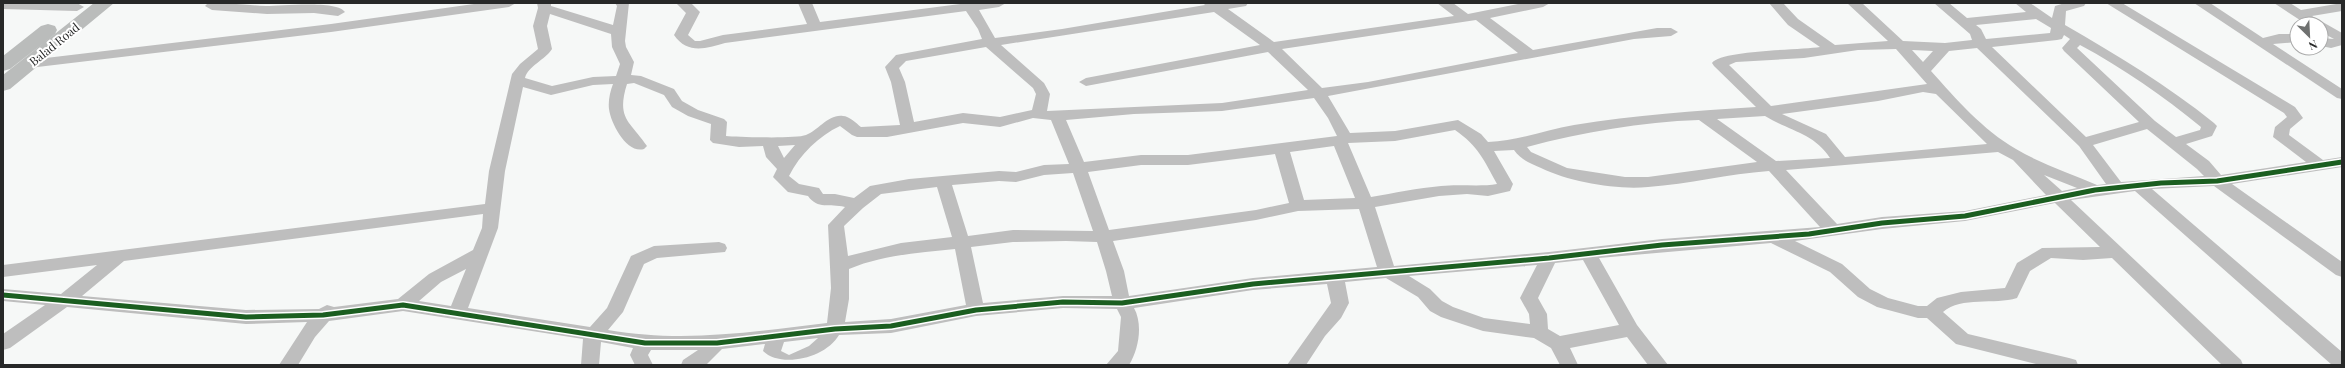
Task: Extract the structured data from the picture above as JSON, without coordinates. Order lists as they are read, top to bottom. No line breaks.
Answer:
{"streets":{"highway":["Balad Road"]},"north":"bottom right"}
